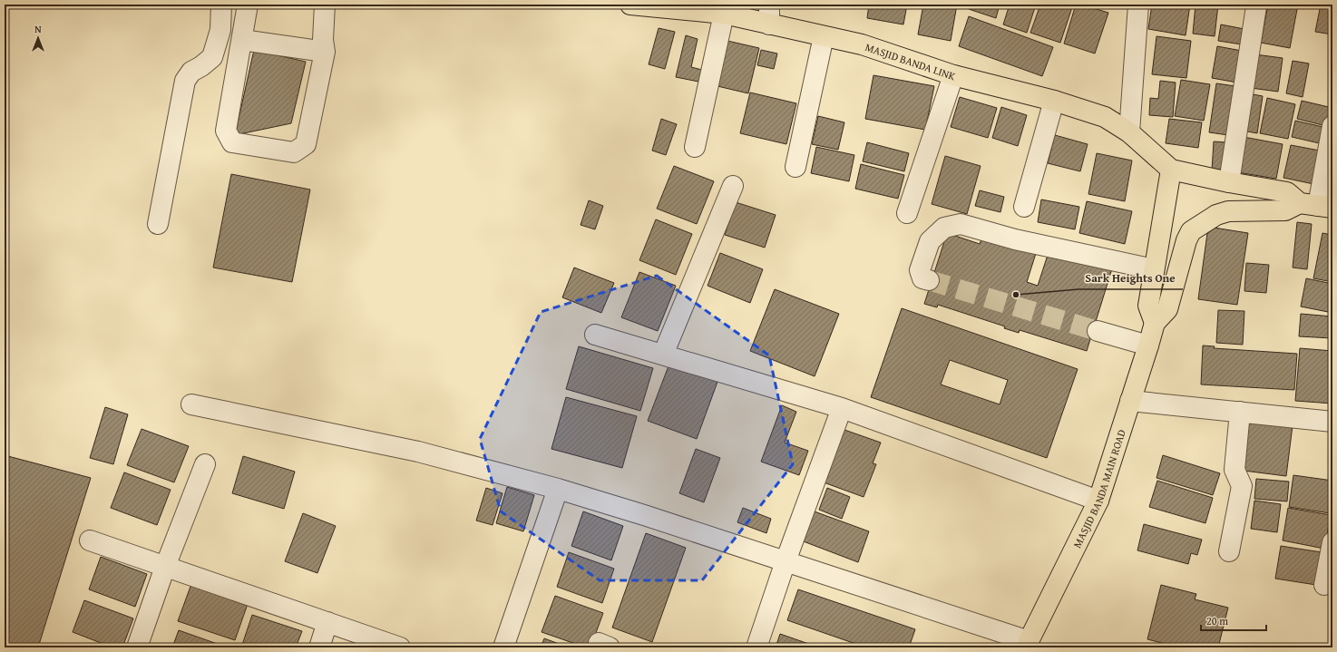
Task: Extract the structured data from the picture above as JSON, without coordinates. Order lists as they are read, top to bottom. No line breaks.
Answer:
{"streets":{"main road":["MASJID BANDA LINK","MASJID BANDA MAIN ROAD"]},"places":["Sark Heights One"],"scale_bar":"20 m","north":"top"}
